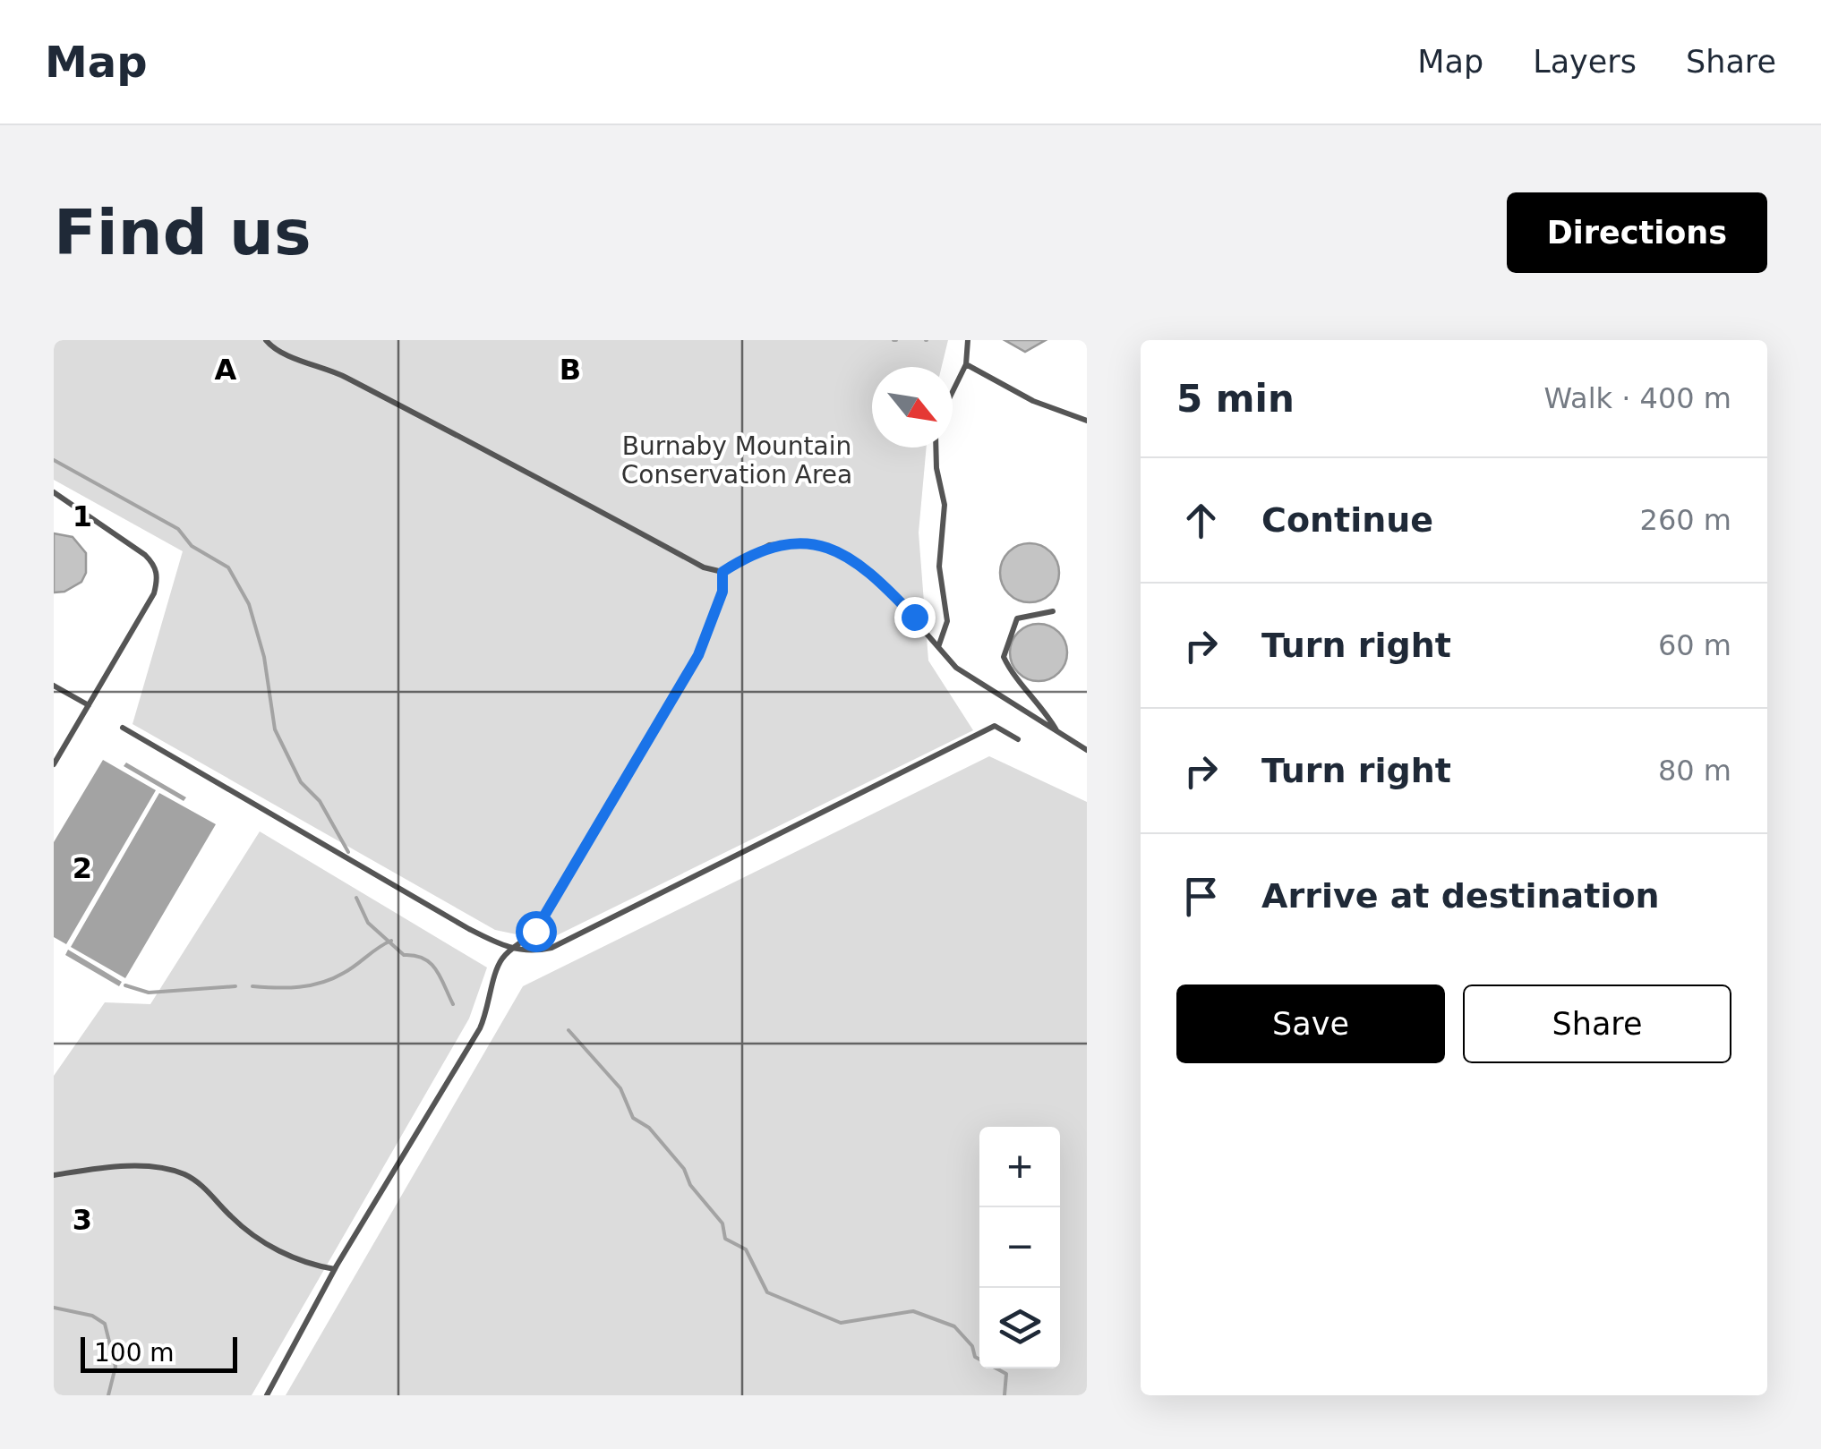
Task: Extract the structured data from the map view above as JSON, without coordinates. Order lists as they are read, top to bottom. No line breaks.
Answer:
{"parks":["Burnaby Mountain Conservation Area"],"scale_bar":"100 m","north":"bottom right","page":{"header":"Map","nav":["Map","Layers","Share"],"buttons":["Directions",["Save","Share"]],"title":"Find us","heading":["5 min","Walk · 400 m"],"list":[["Continue","260 m"],["Turn right","60 m"],["Turn right","80 m"],"Arrive at destination"],"map_buttons":["+","−"],"scale":"100 m"},"grid":{"columns":["A","B"],"rows":["1","2","3"]}}
